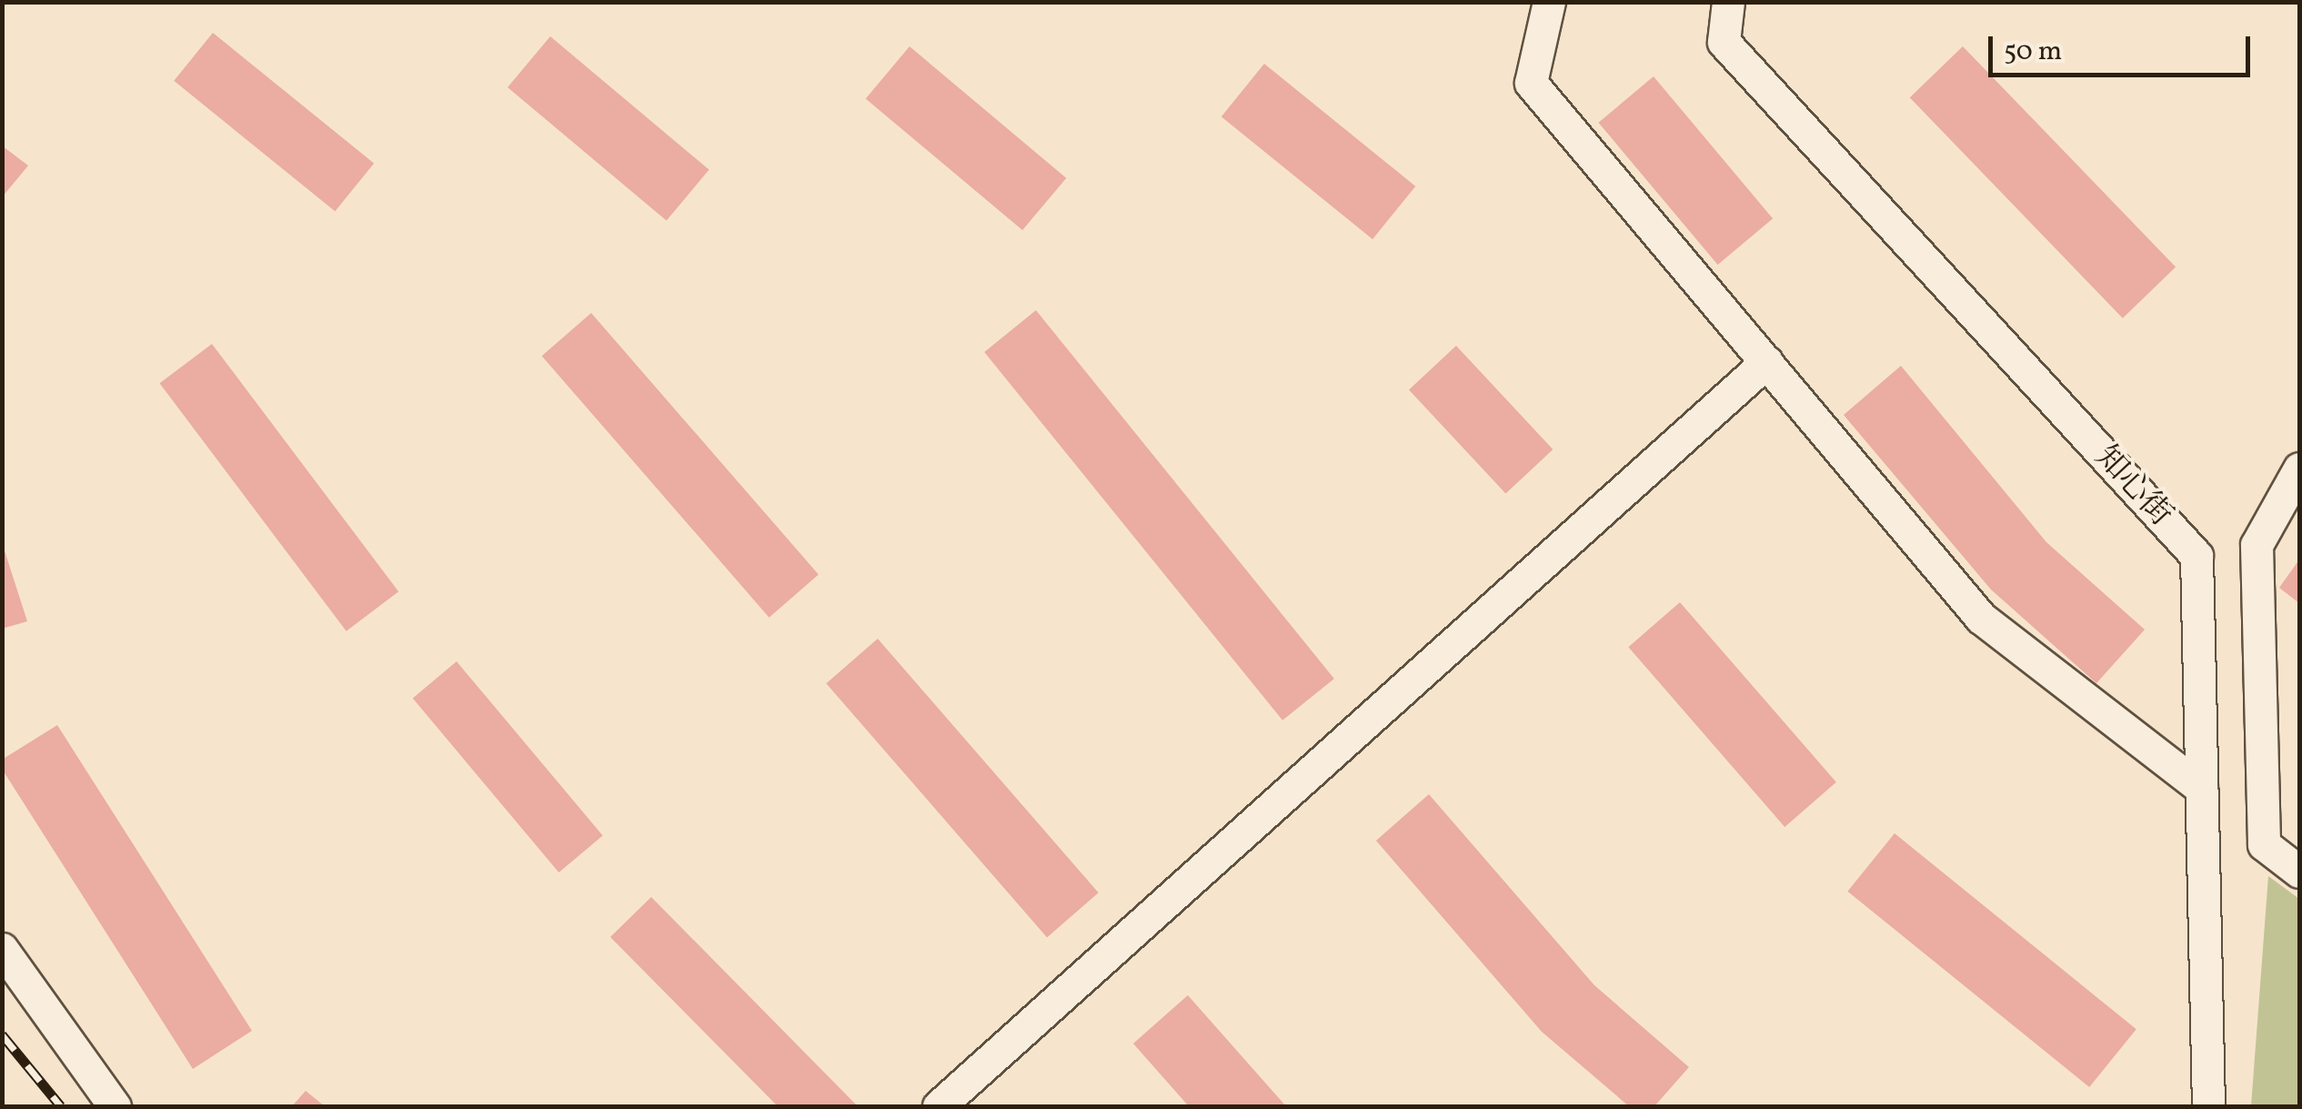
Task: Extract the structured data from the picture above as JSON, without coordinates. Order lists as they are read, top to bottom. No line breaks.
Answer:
{"streets":{"street":["知心街"]},"scale_bar":"50 m"}
